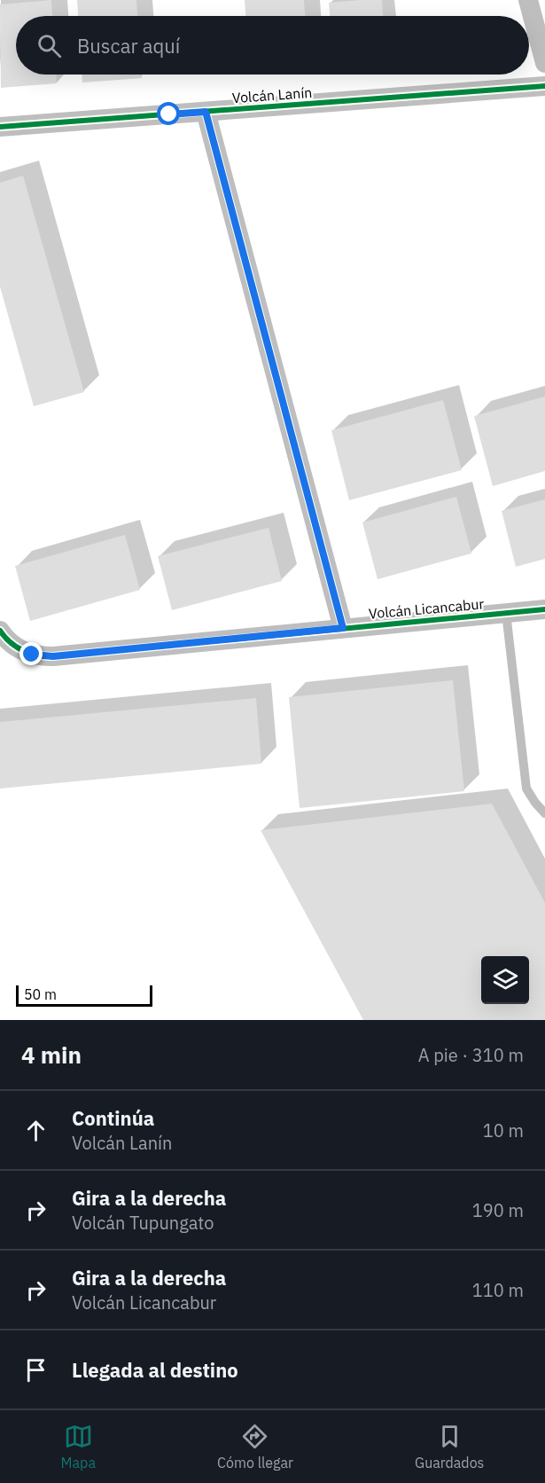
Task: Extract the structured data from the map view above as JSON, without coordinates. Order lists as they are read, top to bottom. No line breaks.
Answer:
{"streets":{"street":["Volcán Lanín","Volcán Licancabur"]},"scale_bar":"50 m","page":{"search":"Buscar aquí","scale":"50 m","heading":["4 min","A pie · 310 m"],"list":[["Continúa","Volcán Lanín","10 m"],["Gira a la derecha","Volcán Tupungato","190 m"],["Gira a la derecha","Volcán Licancabur","110 m"],"Llegada al destino"],"nav":["Mapa","Cómo llegar","Guardados"]}}
